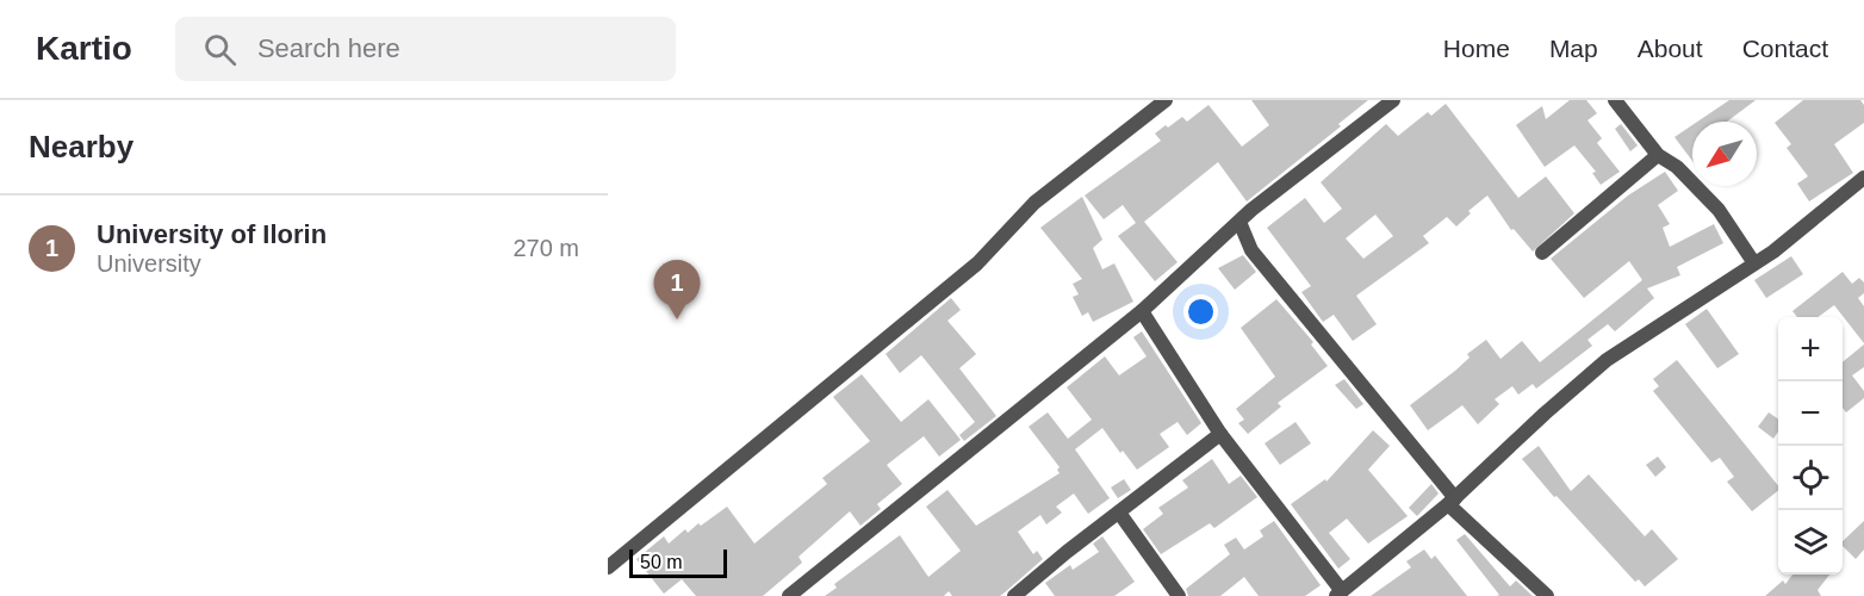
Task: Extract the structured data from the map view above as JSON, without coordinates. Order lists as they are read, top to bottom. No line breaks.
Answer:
{"scale_bar":"50 m","north":"bottom left","page":{"header":"Kartio","search":"Search here","nav":["Home","Map","About","Contact"],"heading":"Nearby","list":[{"mark":"1","name":"University of Ilorin","note":"University","value":"270 m"}],"pins":"1","map_buttons":["+","−"],"scale":"50 m"}}
